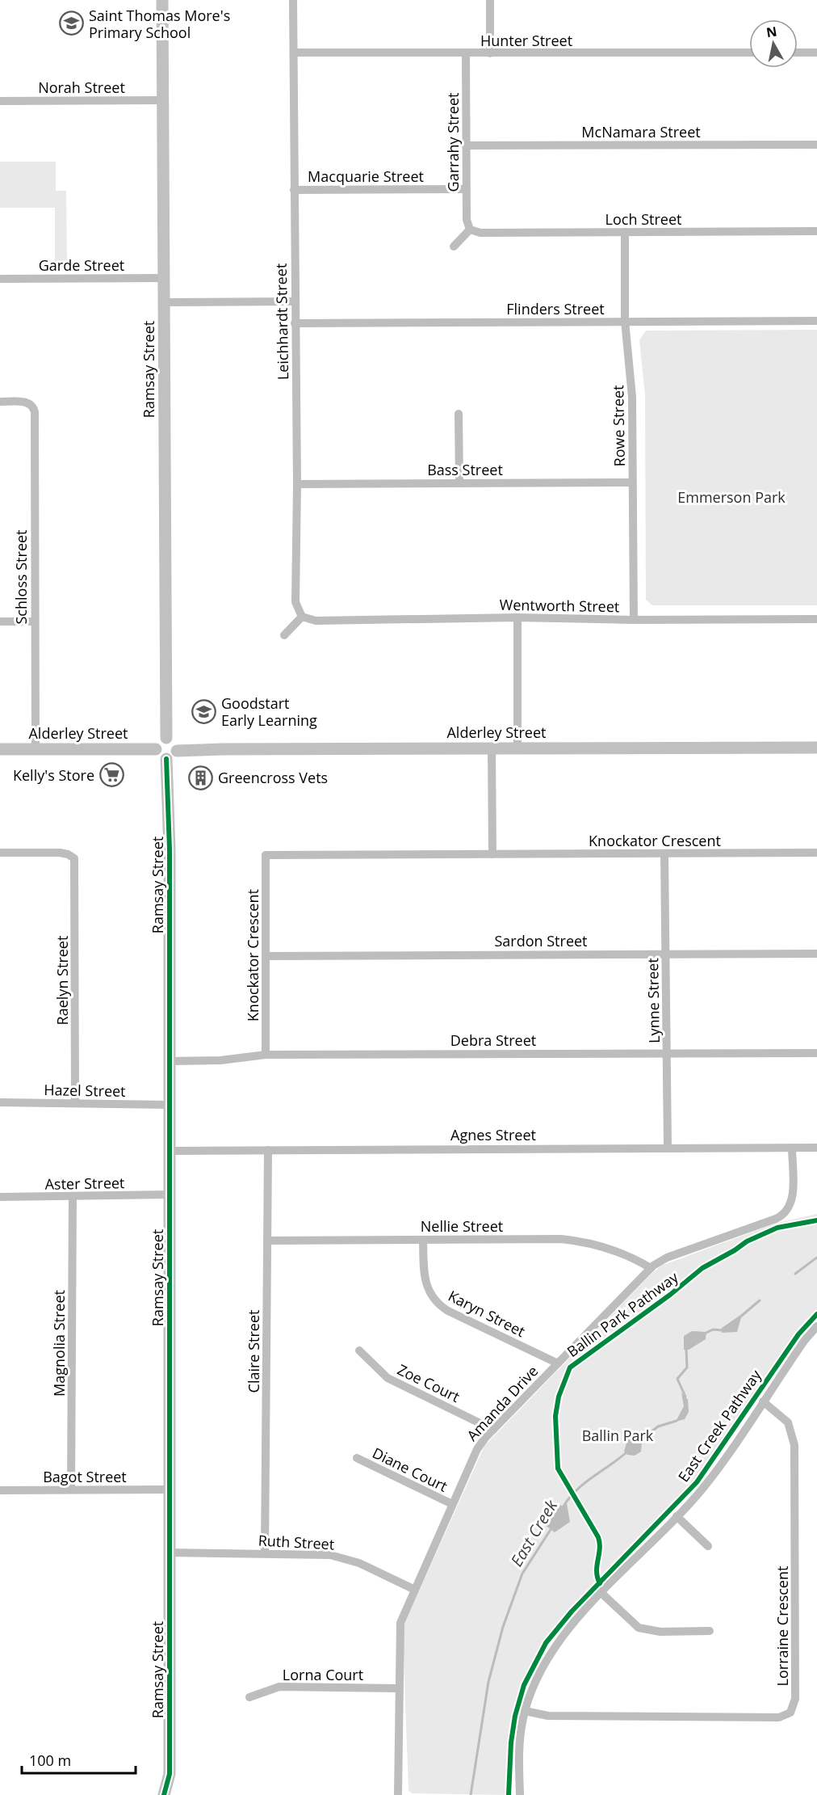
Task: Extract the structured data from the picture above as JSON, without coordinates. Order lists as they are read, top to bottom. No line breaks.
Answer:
{"streets":{"street":["Hunter Street","Norah Street","McNamara Street","Garrahy Street","Macquarie Street","Loch Street","Garde Street","Flinders Street","Leichhardt Street","Ramsay Street","Rowe Street","Bass Street","Schloss Street","Wentworth Street","Alderley Street","Knockator Crescent","Sardon Street","Raelyn Street","Lynne Street","Debra Street","Hazel Street","Agnes Street","Aster Street","Nellie Street","Karyn Street","Magnolia Street","Claire Street","Zoe Court","Amanda Drive","Diane Court","Bagot Street","Ruth Street","Lorraine Crescent","Lorna Court"],"cycle path":["Ballin Park Pathway","East Creek Pathway"]},"crossings":[["Hunter Street","Garrahy Street"],["Hunter Street","Leichhardt Street"],["Norah Street","Ramsay Street"],["McNamara Street","Garrahy Street"],["Garrahy Street","Macquarie Street"],["Garrahy Street","Loch Street"],["Macquarie Street","Leichhardt Street"],["Loch Street","Rowe Street"],["Garde Street","Ramsay Street"],["Flinders Street","Leichhardt Street"],["Flinders Street","Rowe Street"],["Leichhardt Street","Bass Street"],["Leichhardt Street","Wentworth Street"],["Ramsay Street","Alderley Street"],["Ramsay Street","Debra Street"],["Ramsay Street","Hazel Street"],["Ramsay Street","Agnes Street"],["Ramsay Street","Aster Street"],["Ramsay Street","Bagot Street"],["Ramsay Street","Ruth Street"],["Rowe Street","Bass Street"],["Rowe Street","Wentworth Street"],["Schloss Street","Alderley Street"],["Knockator Crescent","Sardon Street"],["Knockator Crescent","Lynne Street"],["Knockator Crescent","Debra Street"],["Sardon Street","Lynne Street"],["Raelyn Street","Hazel Street"],["Lynne Street","Debra Street"],["Lynne Street","Agnes Street"],["Agnes Street","Claire Street"],["Agnes Street","Amanda Drive"],["Aster Street","Magnolia Street"],["Nellie Street","Karyn Street"],["Nellie Street","Claire Street"],["Nellie Street","Amanda Drive"],["Karyn Street","Amanda Drive"],["Magnolia Street","Bagot Street"],["Claire Street","Ruth Street"],["Zoe Court","Amanda Drive"],["Amanda Drive","Diane Court"],["Amanda Drive","Ruth Street"],["Amanda Drive","Lorna Court"]],"water":["East Creek"],"parks":["Emmerson Park","Ballin Park"],"places":{"school or university":["Saint Thomas More's Primary School","Goodstart Early Learning"],"supermarket":["Kelly's Store"],"building":["Greencross Vets"]},"scale_bar":"100 m","north":"top"}
